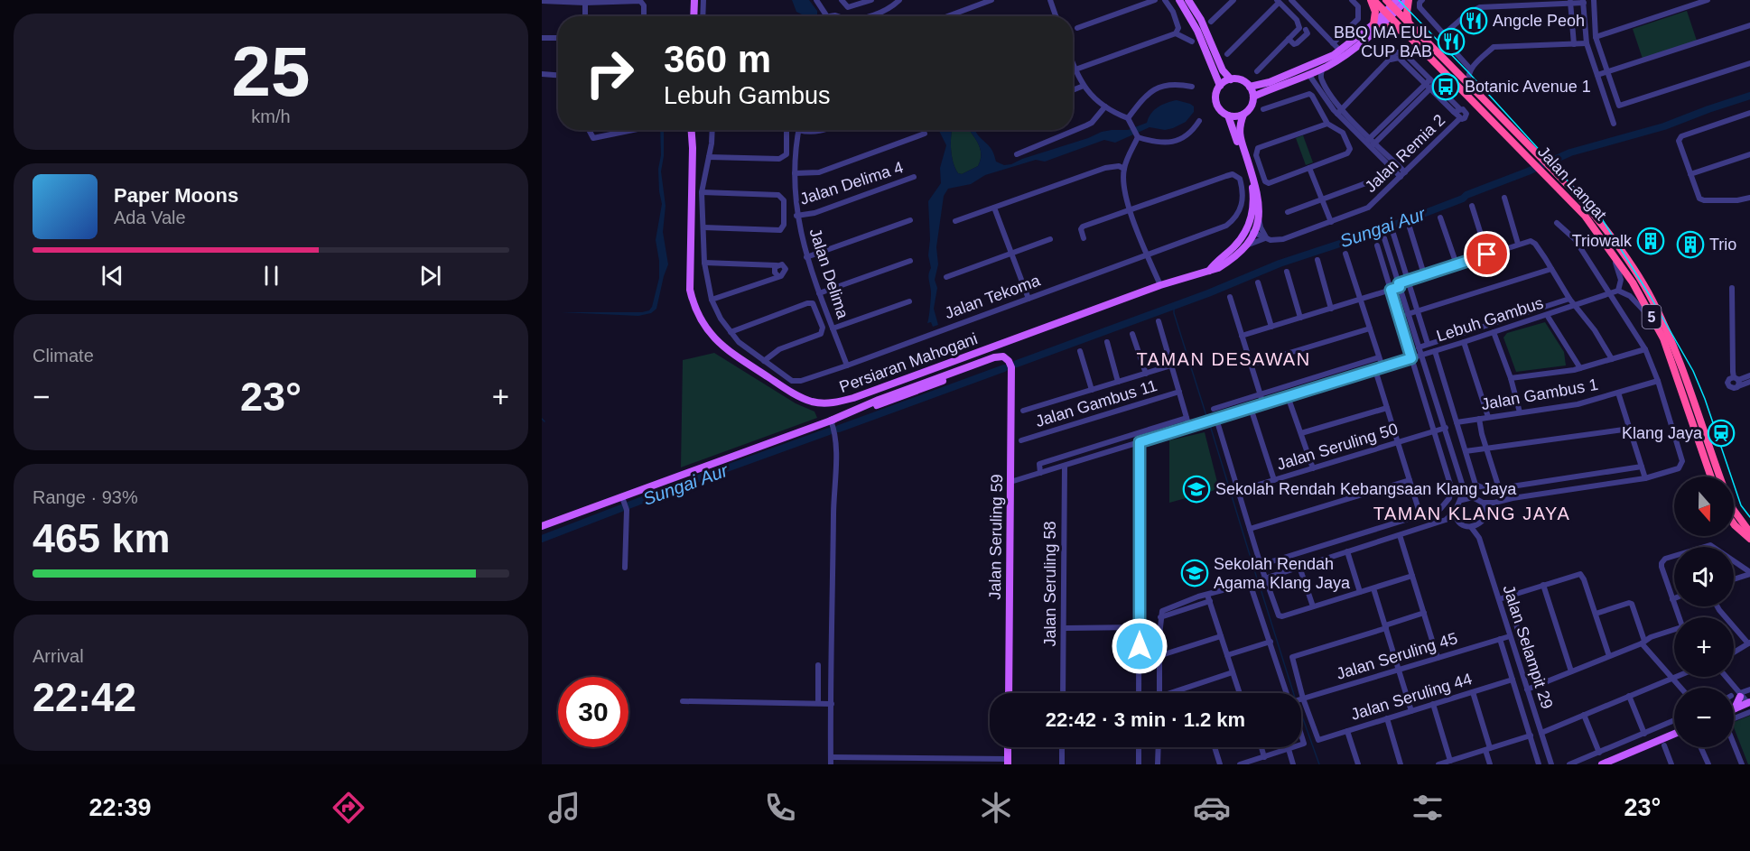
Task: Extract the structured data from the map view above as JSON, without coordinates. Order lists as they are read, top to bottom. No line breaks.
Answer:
{"streets":{"highway":["Jalan Langat","5"],"main road":["Persiaran Mahogani","Jalan Seruling 59"],"street":["Jalan Remia 2","Jalan Delima 4","Jalan Delima","Jalan Tekoma","Lebuh Gambus","Jalan Gambus 1","Jalan Gambus 11","Jalan Seruling 50","Jalan Seruling 58","Jalan Selampit 29","Jalan Seruling 45","Jalan Seruling 44"]},"crossings":[["Jalan Remia 2","Persiaran Mahogani"],["Jalan Delima 4","Jalan Delima"],["Jalan Delima","Jalan Tekoma"],["Lebuh Gambus","Jalan Seruling 59"],["Lebuh Gambus","Jalan Seruling 58"],["Jalan Selampit 29","Jalan Seruling 45"],["Jalan Selampit 29","Jalan Seruling 44"],["Jalan Seruling 45","Jalan Seruling 44"]],"districts":["TAMAN DESAWAN","TAMAN KLANG JAYA"],"water":["Sungai Aur"],"places":{"restaurant":["Angcle Peoh","BBQ MA EUL CUP BAB"],"bus stop":["Botanic Avenue 1"],"building":["Triowalk","Trio"],"station":["Klang Jaya"],"school or university":["Sekolah Rendah Kebangsaan Klang Jaya","Sekolah Rendah Agama Klang Jaya"]},"north":"bottom","page":{"tile":[["25","km/h"],"Climate",["Range · 93%","465 km"],["Arrival","22:42"]],"turn":["360 m","Lebuh Gambus"],"song":["Paper Moons","Ada Vale"],"heat":["−","23°","+"],"map_buttons":["+","−"],"limit":"30","trip":"22:42 · 3 min · 1.2 km","tabs":["22:39","23°"]}}
